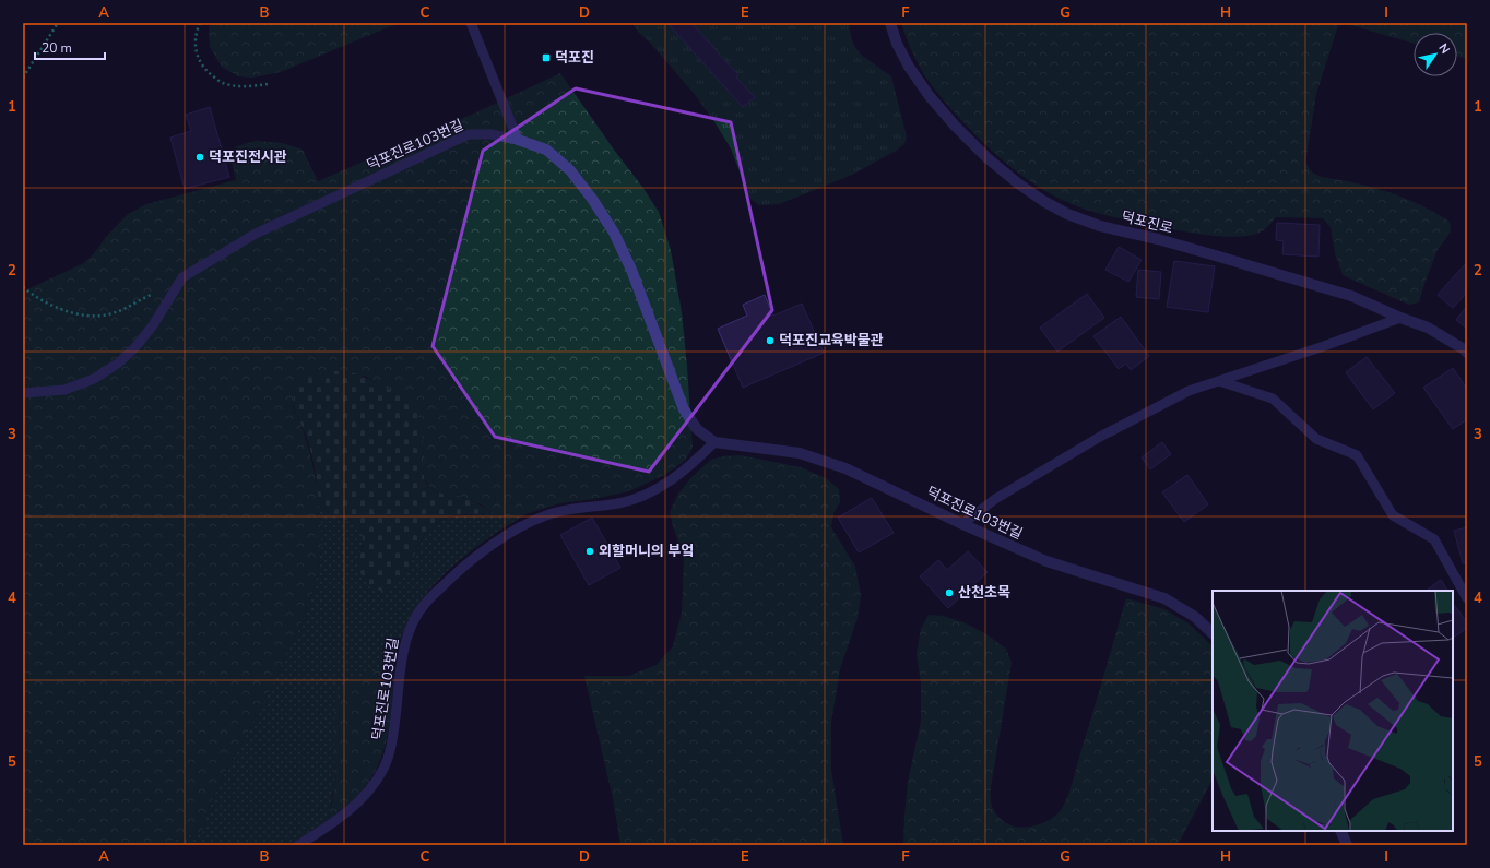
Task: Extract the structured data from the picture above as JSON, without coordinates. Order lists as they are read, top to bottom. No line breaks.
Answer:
{"streets":{"street":["덕포진로103번길","덕포진로"]},"places":{"transit":["덕포진"],"other":["덕포진전시관","덕포진교육박물관","외할머니의 부엌","산천초목"]},"scale_bar":"20 m","north":"top right","grid":{"columns":["A","B","C","D","E","F","G","H","I"],"rows":["1","2","3","4","5"]}}
